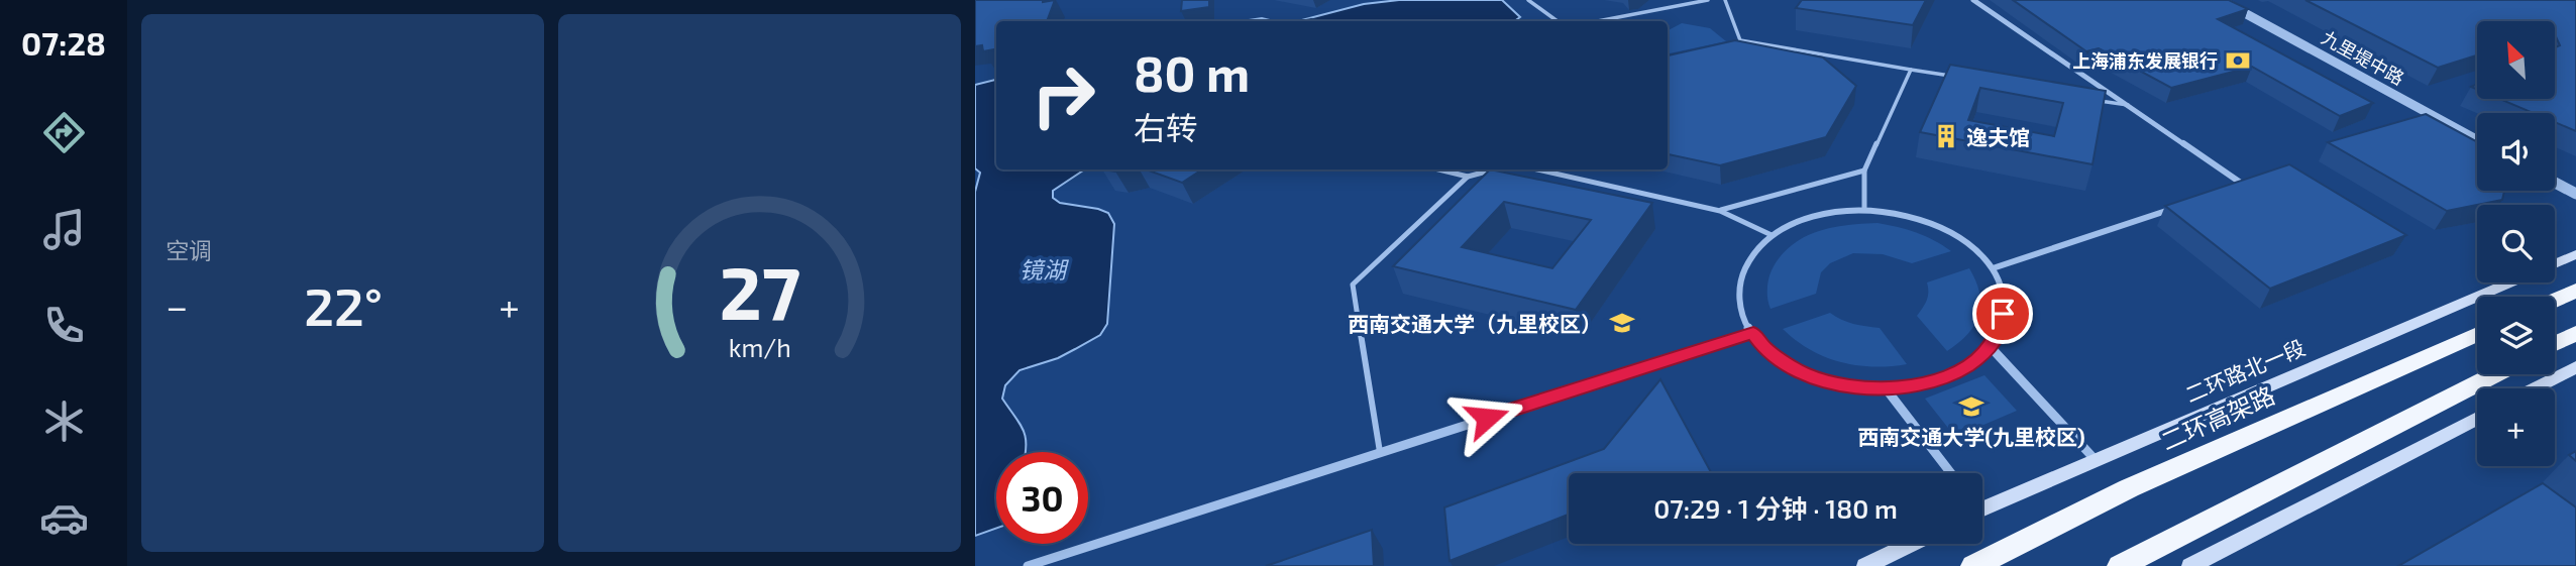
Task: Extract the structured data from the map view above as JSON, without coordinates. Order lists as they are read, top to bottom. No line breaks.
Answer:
{"streets":{"highway":["二环高架路"],"main road":["二环路北一段"],"street":["九里堤中路"]},"water":["镜湖"],"places":{"bank":["上海浦东发展银行"],"building":["逸夫馆"],"school or university":["西南交通大学（九里校区）","西南交通大学(九里校区)"]},"north":"top left","page":{"tabs":"07:28","tile":"空调","map_buttons":"+","turn":["80 m","右转"],"heat":["−","22°","+"],"limit":"30","trip":"07:29 · 1 分钟 · 180 m","gauge":["27","km/h"]}}
